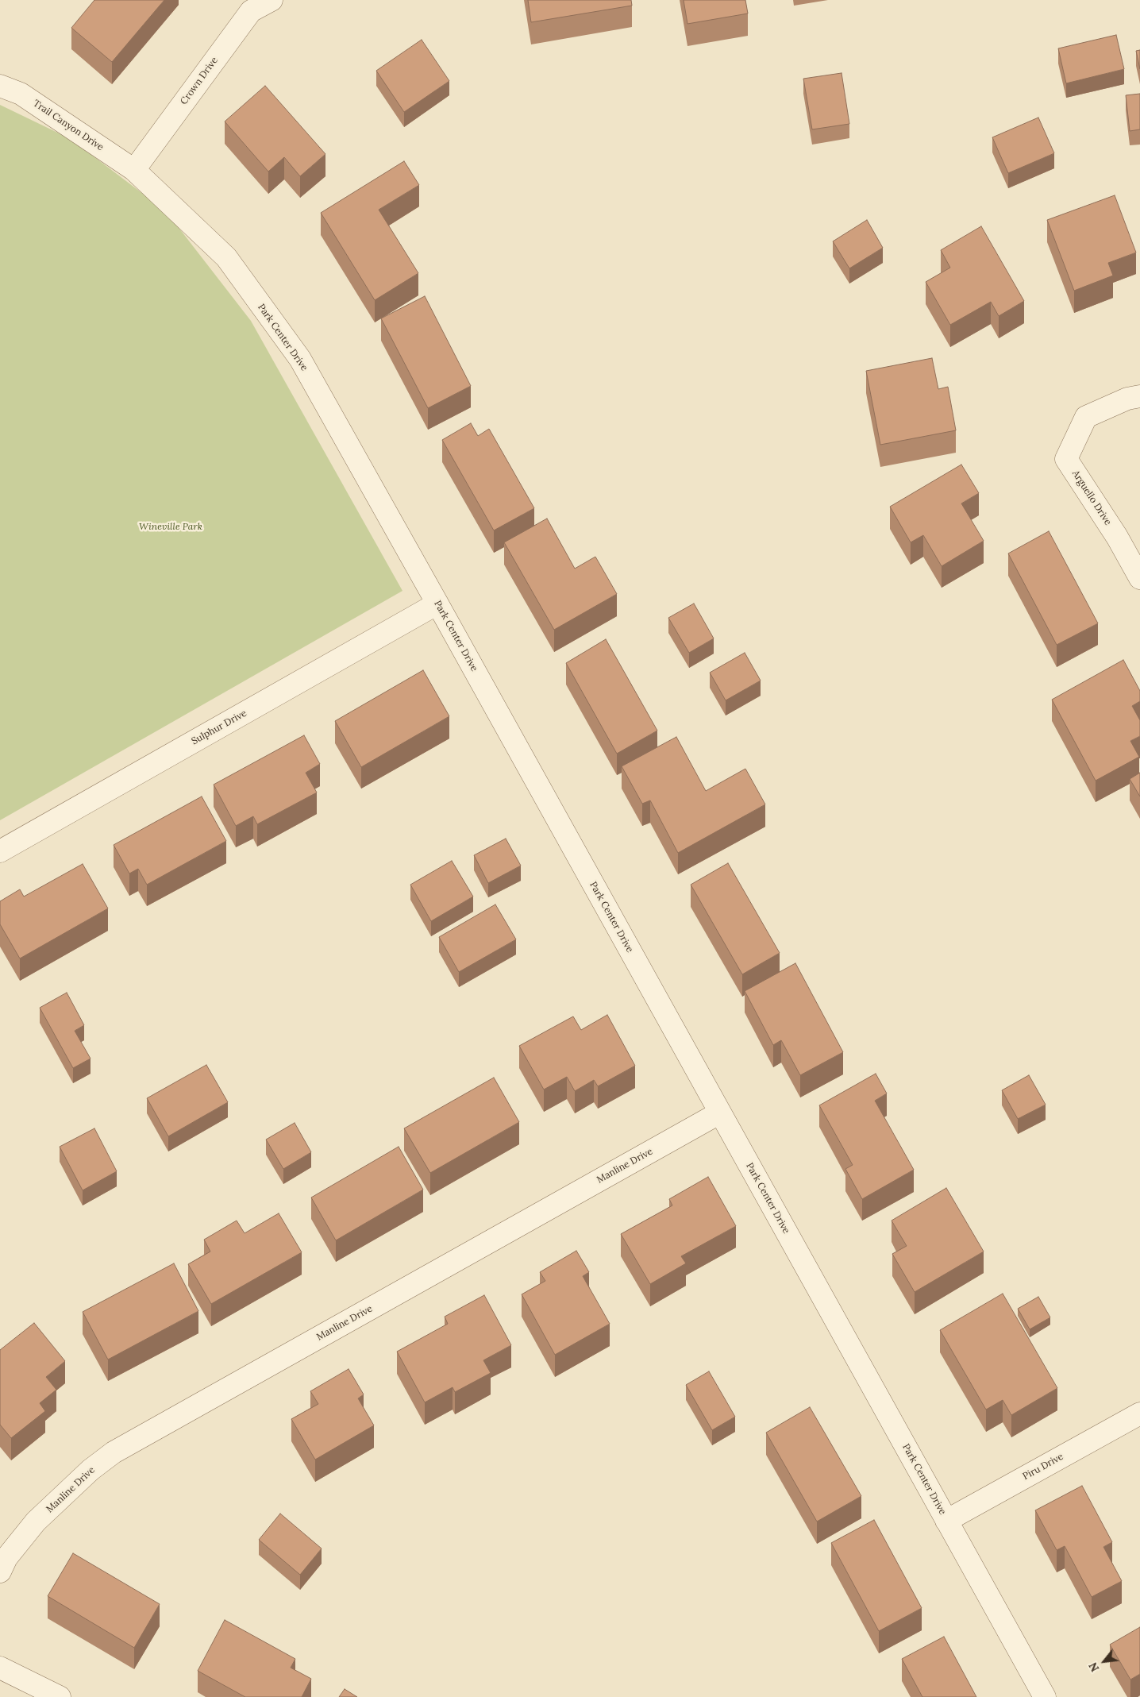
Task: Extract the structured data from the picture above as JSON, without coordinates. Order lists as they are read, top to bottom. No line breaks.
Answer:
{"streets":{"street":["Crown Drive","Trail Canyon Drive","Park Center Drive","Arguello Drive","Sulphur Drive","Manline Drive","Piru Drive"]},"crossings":[["Crown Drive","Trail Canyon Drive"],["Crown Drive","Park Center Drive"],["Trail Canyon Drive","Park Center Drive"],["Park Center Drive","Sulphur Drive"],["Park Center Drive","Manline Drive"],["Park Center Drive","Piru Drive"]],"parks":["Wineville Park"],"north":"bottom left"}
